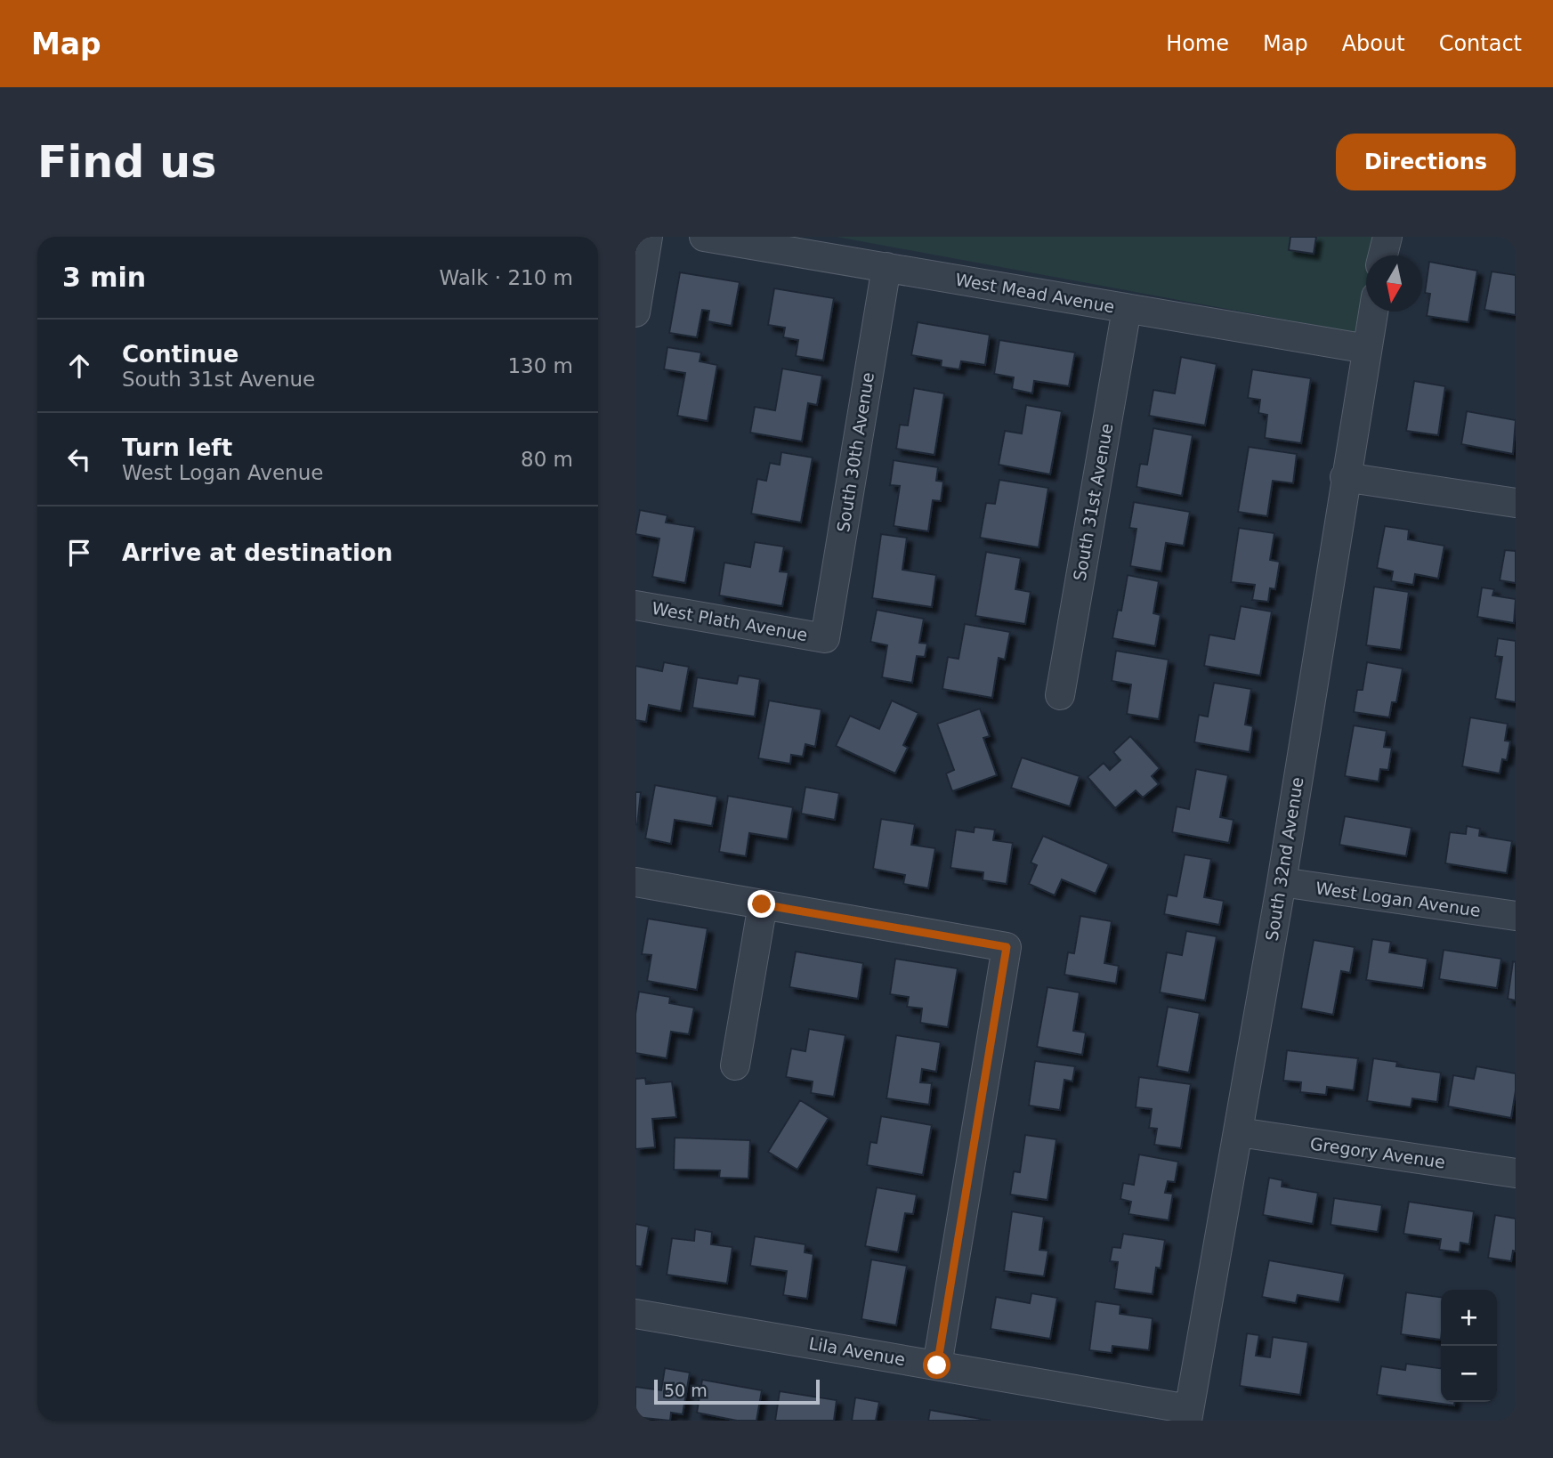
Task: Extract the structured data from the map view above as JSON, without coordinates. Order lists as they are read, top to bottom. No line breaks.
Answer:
{"streets":{"street":["West Mead Avenue","South 30th Avenue","South 31st Avenue","West Plath Avenue","South 32nd Avenue","West Logan Avenue","Gregory Avenue","Lila Avenue"]},"crossings":[["West Mead Avenue","South 30th Avenue"],["West Mead Avenue","South 31st Avenue"],["West Mead Avenue","South 32nd Avenue"],["South 30th Avenue","West Plath Avenue"],["South 32nd Avenue","West Logan Avenue"],["South 32nd Avenue","Gregory Avenue"],["South 32nd Avenue","Lila Avenue"]],"scale_bar":"50 m","north":"bottom","page":{"header":"Map","nav":["Home","Map","About","Contact"],"buttons":"Directions","title":"Find us","heading":["3 min","Walk · 210 m"],"list":[["Continue","South 31st Avenue","130 m"],["Turn left","West Logan Avenue","80 m"],"Arrive at destination"],"map_buttons":["+","−"],"scale":"50 m"}}
